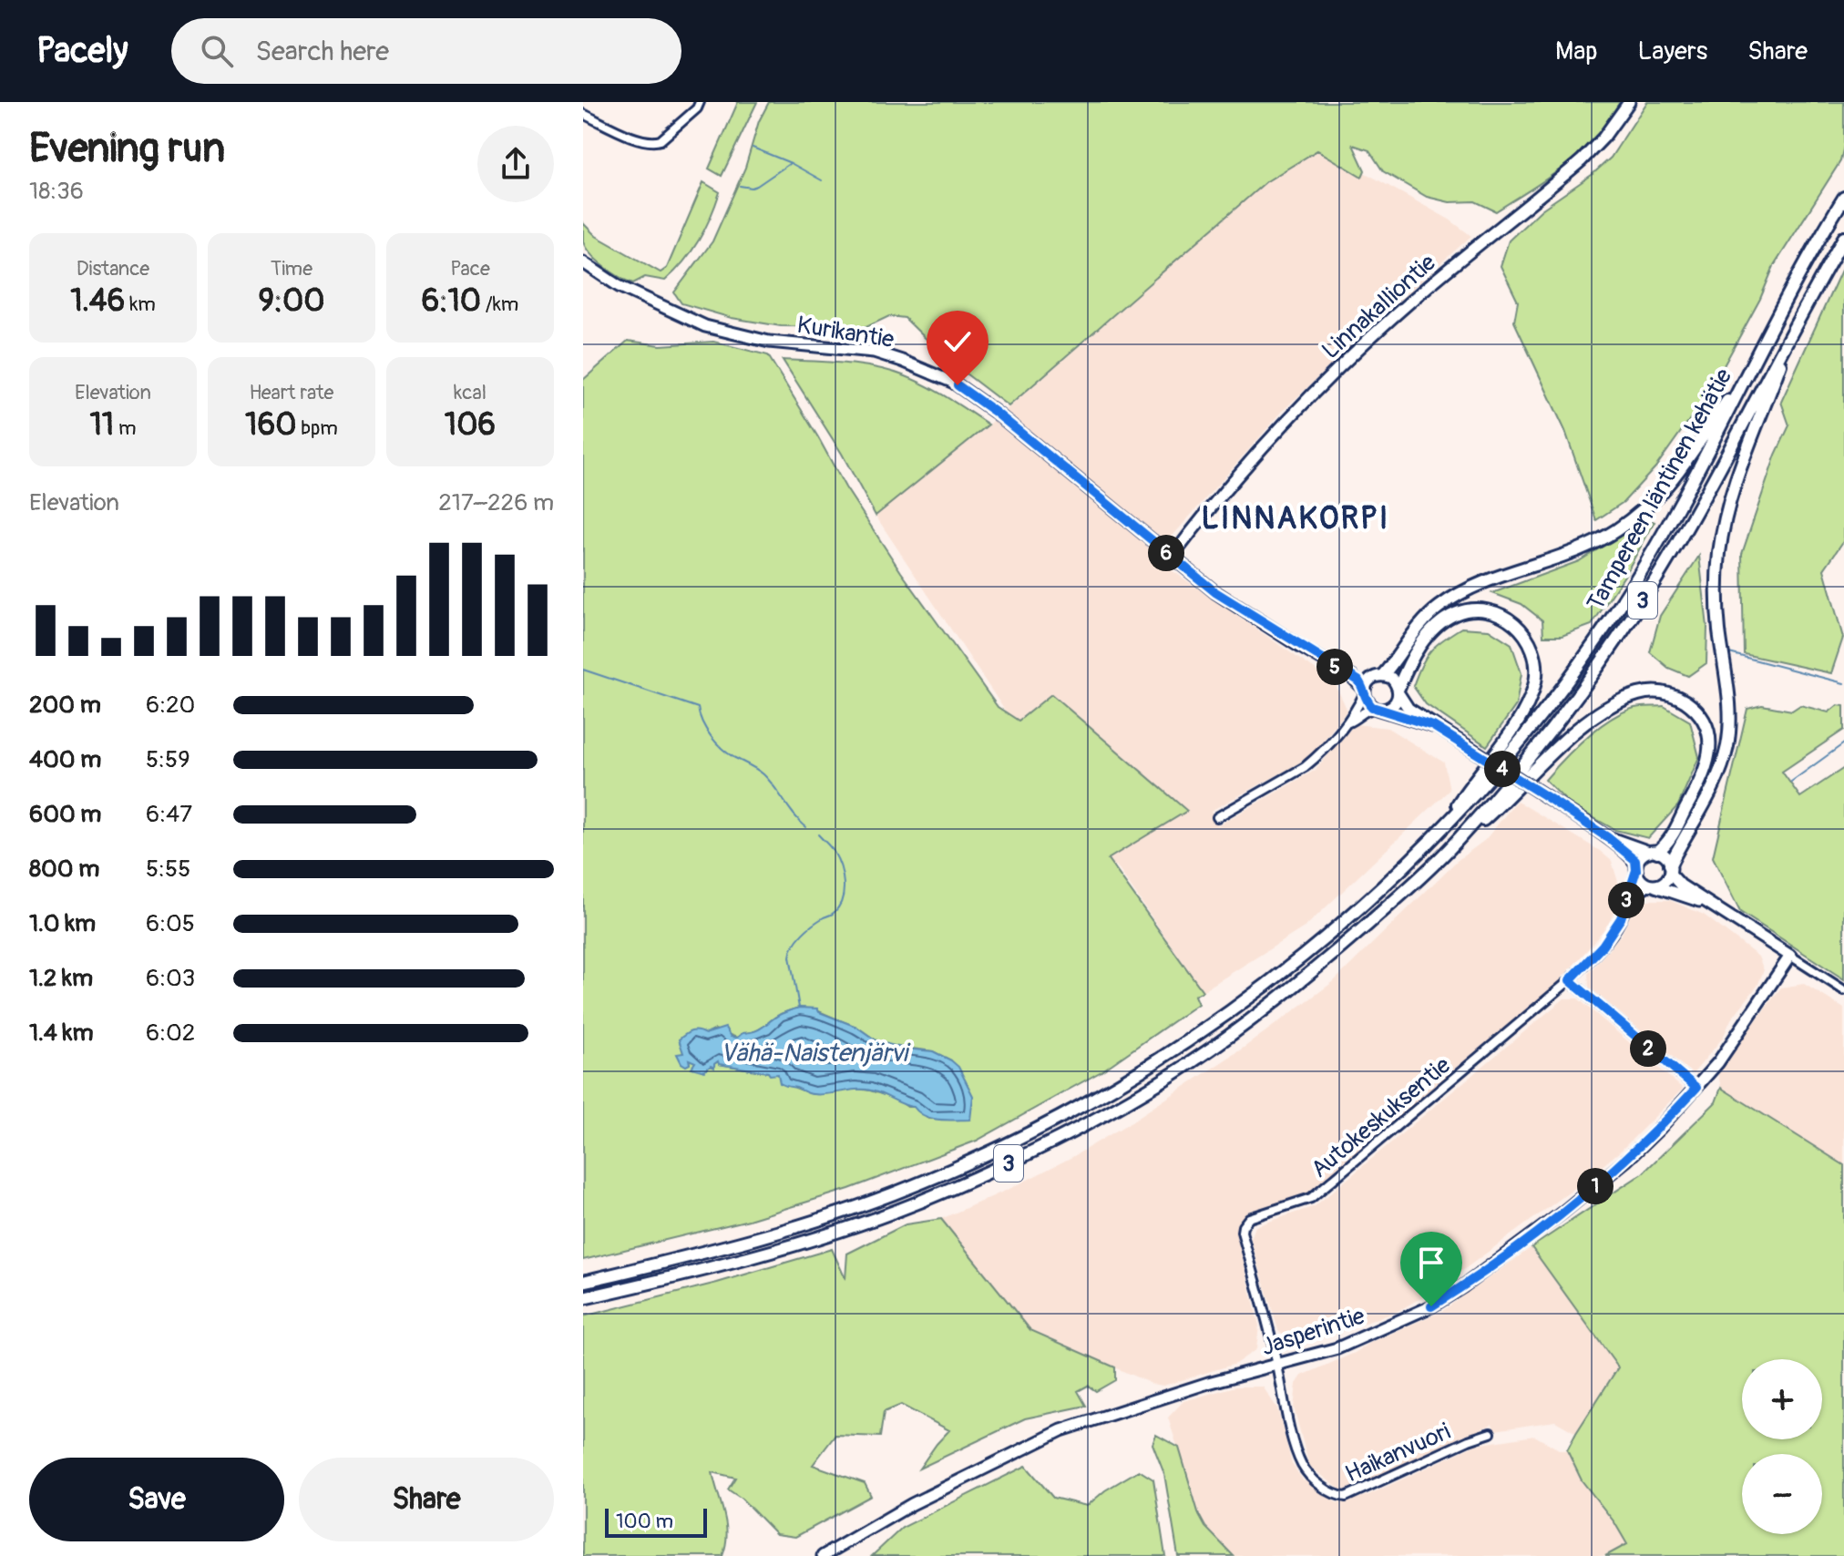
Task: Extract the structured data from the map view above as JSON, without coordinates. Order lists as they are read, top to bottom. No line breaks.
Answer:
{"streets":{"highway":["Tampereen läntinen kehätie","3"],"main road":["Linnakalliontie","Kurikantie","Jasperintie"],"street":["Autokeskuksentie","Haikanvuori"]},"crossings":[["Linnakalliontie","Kurikantie"],["Autokeskuksentie","Jasperintie"],["Autokeskuksentie","Haikanvuori"],["Jasperintie","Haikanvuori"]],"districts":["LINNAKORPI"],"water":["Vähä-Naistenjärvi"],"scale_bar":"100 m","page":{"header":"Pacely","search":"Search here","nav":["Map","Layers","Share"],"heading":["Evening run","18:36"],"stats":[["Distance","1.46 km"],["Time","9:00"],["Pace","6:10 /km"],["Elevation","11 m"],["Heart rate","160 bpm"],["kcal","106"]],"chart":["Elevation","217–226 m"],"pins":["6","5","4","3","2","1"],"list":[{"name":"200 m","note":"6:20"},{"name":"400 m","note":"5:59"},{"name":"600 m","note":"6:47"},{"name":"800 m","note":"5:55"},{"name":"1.0 km","note":"6:05"},{"name":"1.2 km","note":"6:03"},{"name":"1.4 km","note":"6:02"}],"map_buttons":["+","−"],"buttons":["Save","Share"],"scale":"100 m"}}
